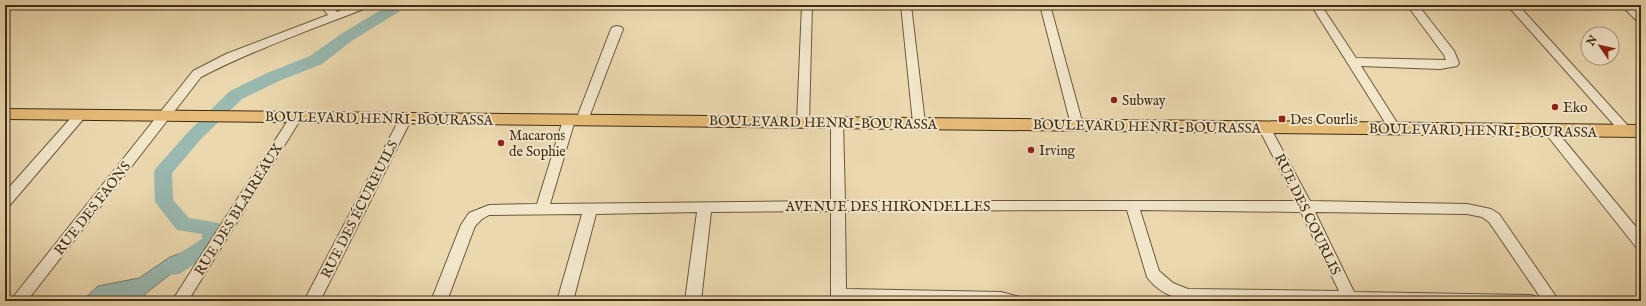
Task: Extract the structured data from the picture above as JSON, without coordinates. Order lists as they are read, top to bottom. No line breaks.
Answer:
{"streets":{"main road":["BOULEVARD HENRI-BOURASSA"],"street":["AVENUE DES HIRONDELLES","RUE DES FAONS","RUE DES BLAIREAUX","RUE DES ÉCUREUILS","RUE DES COURLIS"]},"crossings":[["BOULEVARD HENRI-BOURASSA","RUE DES FAONS"],["BOULEVARD HENRI-BOURASSA","RUE DES BLAIREAUX"],["BOULEVARD HENRI-BOURASSA","RUE DES ÉCUREUILS"],["BOULEVARD HENRI-BOURASSA","RUE DES COURLIS"],["AVENUE DES HIRONDELLES","RUE DES COURLIS"]],"places":{"other":["Subway","Eko","Macarons de Sophie","Irving"],"transit":["Des Courlis"]},"north":"top left"}
